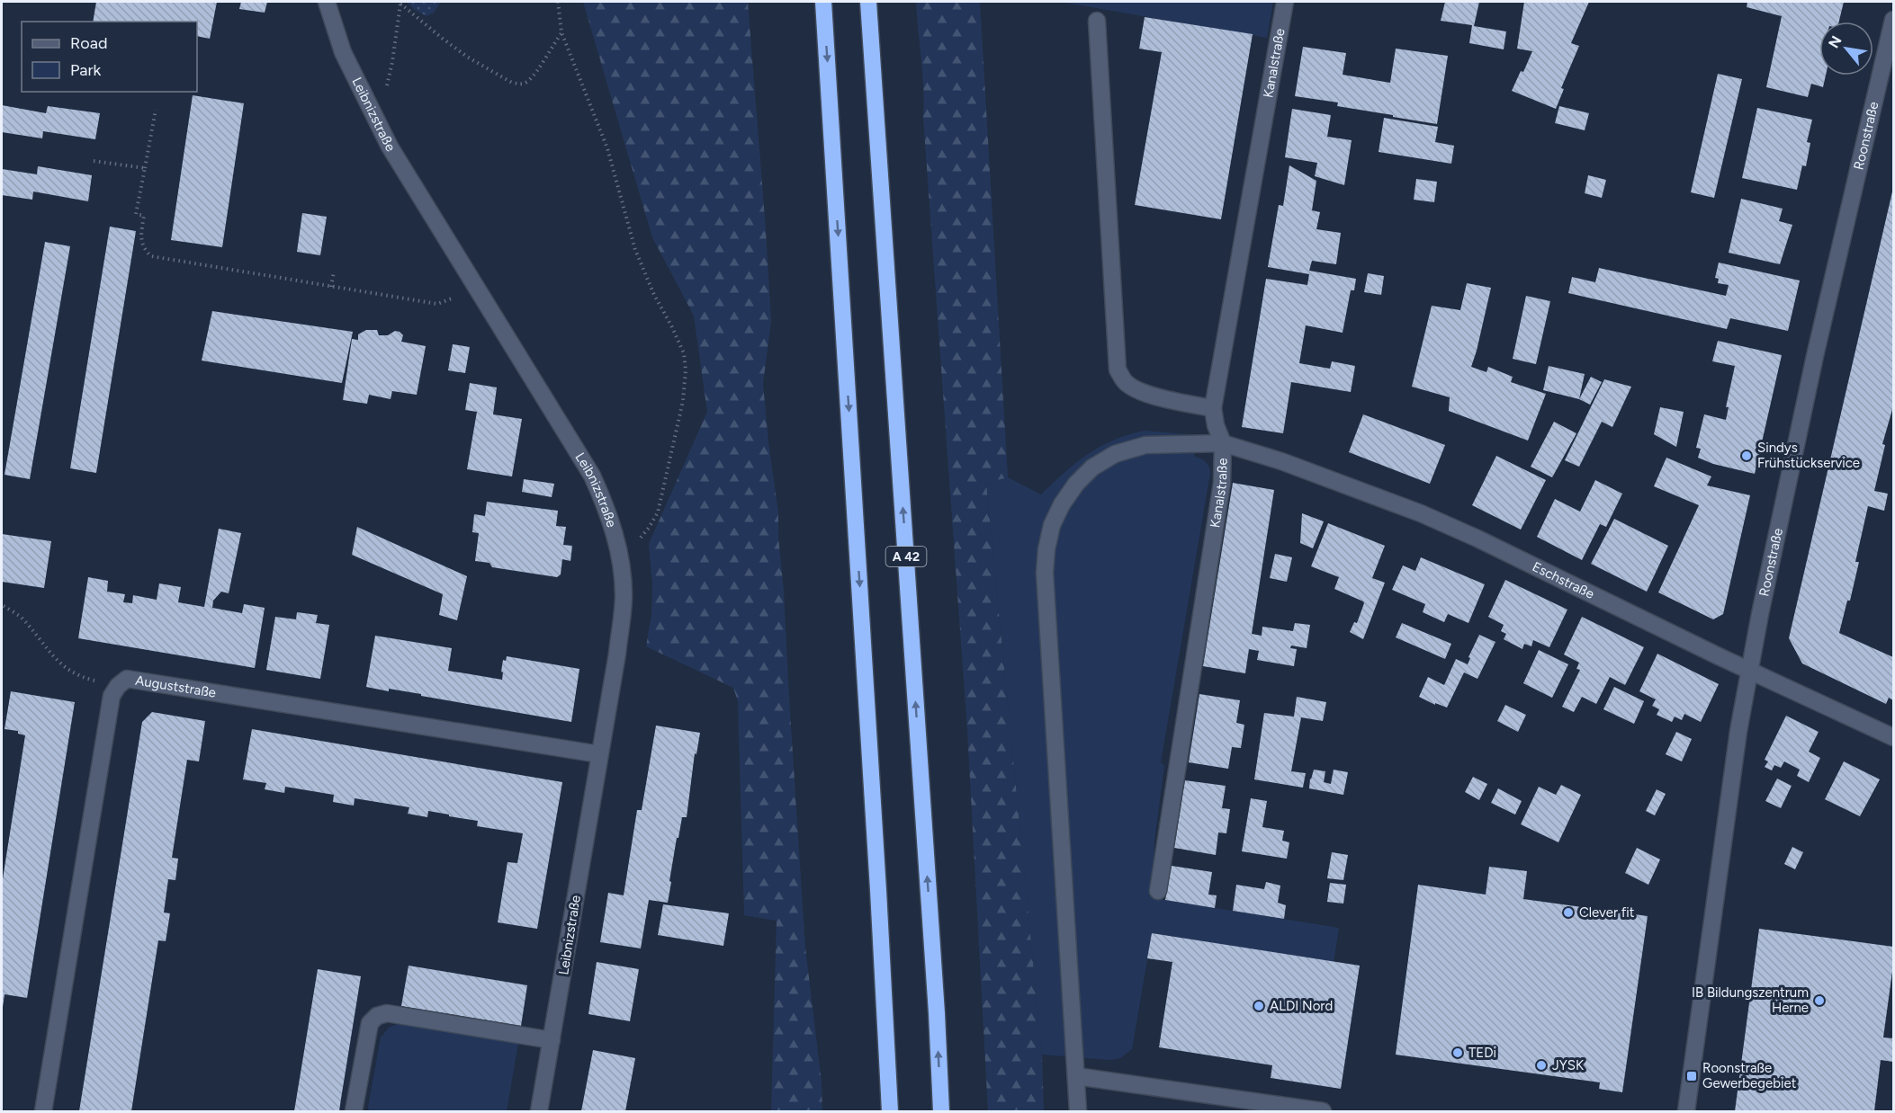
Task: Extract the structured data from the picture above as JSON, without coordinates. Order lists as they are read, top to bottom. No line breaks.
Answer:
{"streets":{"highway":["A 42"],"street":["Kanalstraße","Leibnizstraße","Roonstraße","Eschstraße","Auguststraße"]},"crossings":[["Kanalstraße","Eschstraße"],["Leibnizstraße","Auguststraße"],["Roonstraße","Eschstraße"]],"places":{"other":["Sindys Frühstückservice","Clever fit","IB Bildungszentrum Herne","ALDI Nord","TEDi","JYSK"],"transit":["Roonstraße Gewerbegebiet"]},"legend":["Road","Park"],"north":"top left"}
